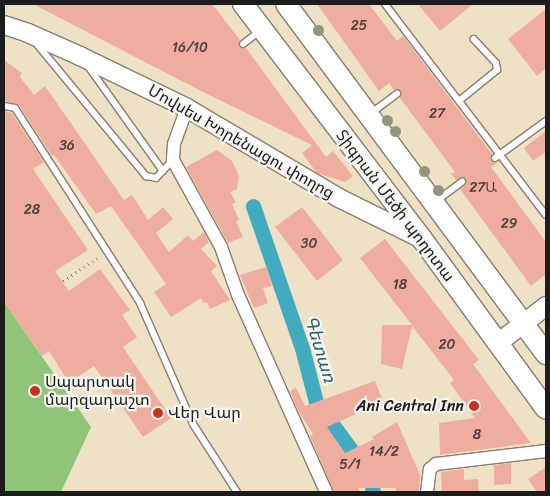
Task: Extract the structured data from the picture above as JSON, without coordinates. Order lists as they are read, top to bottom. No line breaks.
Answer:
{"streets":{"main road":["Մովսես Խորենացու փողոց","Տիգրան Մեծի պողոտա"]},"crossings":[["Մովսես Խորենացու փողոց","Տիգրան Մեծի պողոտա"]],"water":["Գետառ"],"places":["Սպարտակ մարզադաշտ","Ani Central Inn","Վեր Վար"],"house_numbers":["25","16/10","27","36","27Ա","28","29","30","18","20","8","14/2","5/1"]}
